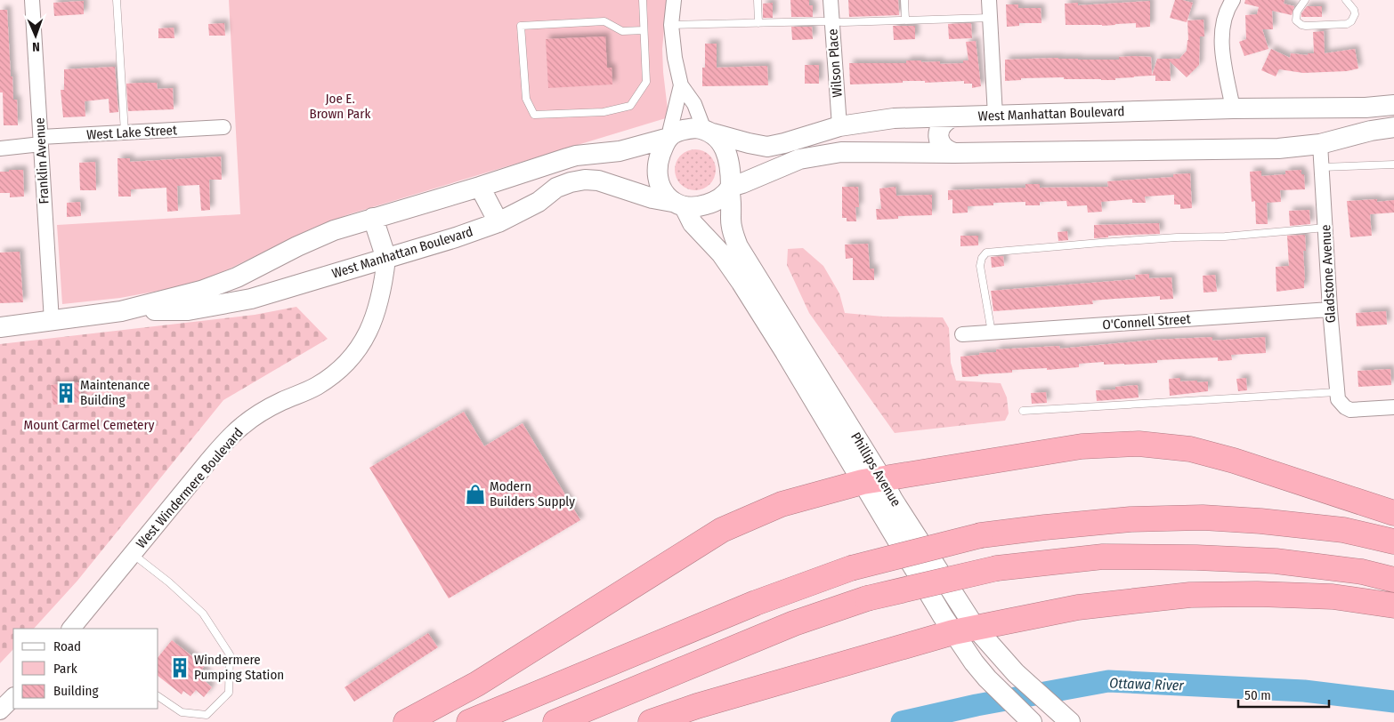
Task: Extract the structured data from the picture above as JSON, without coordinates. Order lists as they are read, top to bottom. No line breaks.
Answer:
{"streets":{"main road":["West Manhattan Boulevard","Phillips Avenue"],"street":["Wilson Place","West Lake Street","Franklin Avenue","Gladstone Avenue","O'Connell Street","West Windermere Boulevard"]},"crossings":[["Wilson Place","West Manhattan Boulevard"],["West Manhattan Boulevard","Franklin Avenue"],["West Manhattan Boulevard","Phillips Avenue"],["West Manhattan Boulevard","West Windermere Boulevard"],["West Lake Street","Franklin Avenue"],["Gladstone Avenue","O'Connell Street"]],"water":["Ottawa River"],"parks":["Joe E. Brown Park","Mount Carmel Cemetery"],"places":{"building":["Maintenance Building","Windermere Pumping Station"],"shop":["Modern Builders Supply"]},"legend":["Road","Park","Building"],"scale_bar":"50 m","north":"bottom"}
